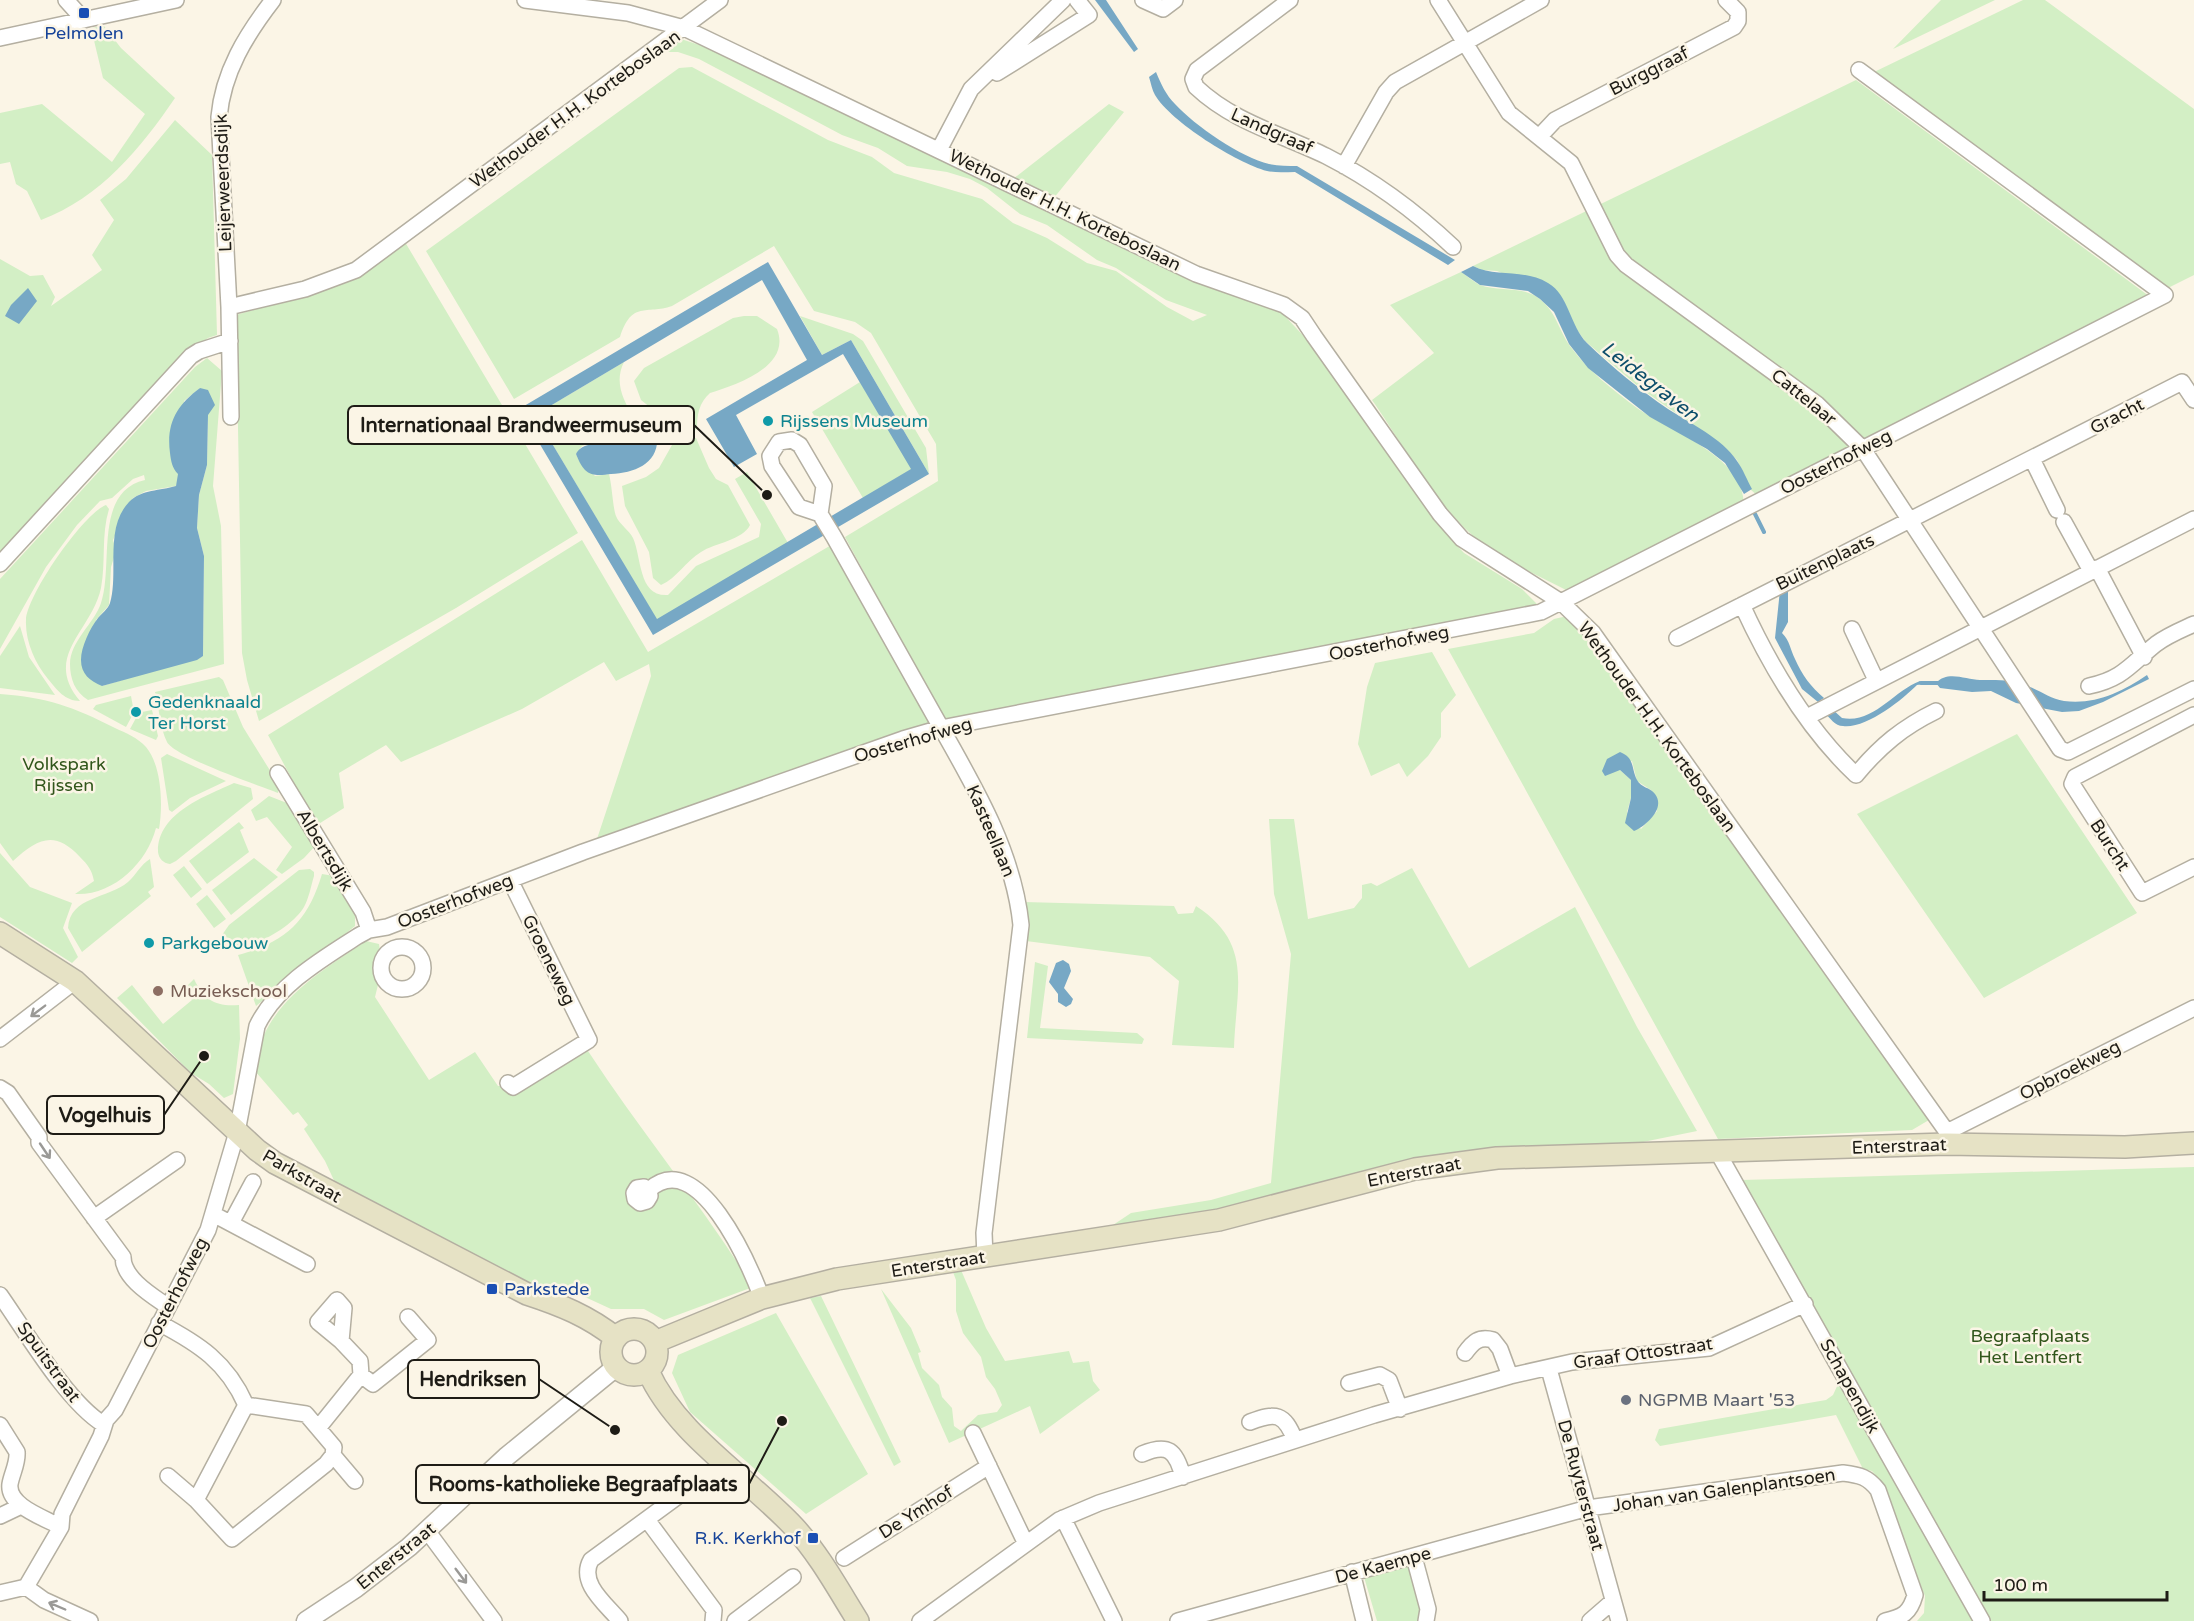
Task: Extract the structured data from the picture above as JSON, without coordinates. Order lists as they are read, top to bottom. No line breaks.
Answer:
{"streets":{"main road":["Enterstraat","Parkstraat"],"street":["Burggraaf","Wethouder H.H. Korteboslaan","Landgraaf","Leijerweerdsdijk","Cattelaar","Gracht","Oosterhofweg","Buitenplaats","Kasteellaan","Burcht","Albertsdijk","Groeneweg","Opbroekweg","Graaf Ottostraat","Spuitstraat","Schapendijk","De Ruyterstraat","Johan van Galenplantsoen","De Ymhof","De Kaempe"]},"crossings":[["Burggraaf","Cattelaar"],["Wethouder H.H. Korteboslaan","Leijerweerdsdijk"],["Wethouder H.H. Korteboslaan","Oosterhofweg"],["Wethouder H.H. Korteboslaan","Opbroekweg"],["Wethouder H.H. Korteboslaan","Enterstraat"],["Cattelaar","Gracht"],["Cattelaar","Oosterhofweg"],["Cattelaar","Buitenplaats"],["Gracht","Buitenplaats"],["Oosterhofweg","Kasteellaan"],["Oosterhofweg","Albertsdijk"],["Oosterhofweg","Groeneweg"],["Oosterhofweg","Parkstraat"],["Oosterhofweg","Spuitstraat"],["Kasteellaan","Enterstraat"],["Opbroekweg","Enterstraat"],["Enterstraat","Parkstraat"],["Enterstraat","Schapendijk"],["Graaf Ottostraat","Schapendijk"],["Graaf Ottostraat","De Ruyterstraat"],["De Ruyterstraat","Johan van Galenplantsoen"],["De Ruyterstraat","De Kaempe"],["Johan van Galenplantsoen","De Kaempe"]],"water":["Leidegraven"],"parks":["Volkspark Rijssen","Begraafplaats Het Lentfert"],"places":{"transit":["Pelmolen","Parkstede","R.K. Kerkhof"],"other":["Rijssens Museum","Internationaal Brandweermuseum","Gedenknaald Ter Horst","Parkgebouw","Muziekschool","Vogelhuis","NGPMB Maart '53","Rooms-katholieke Begraafplaats","Hendriksen"]},"scale_bar":"100 m"}
